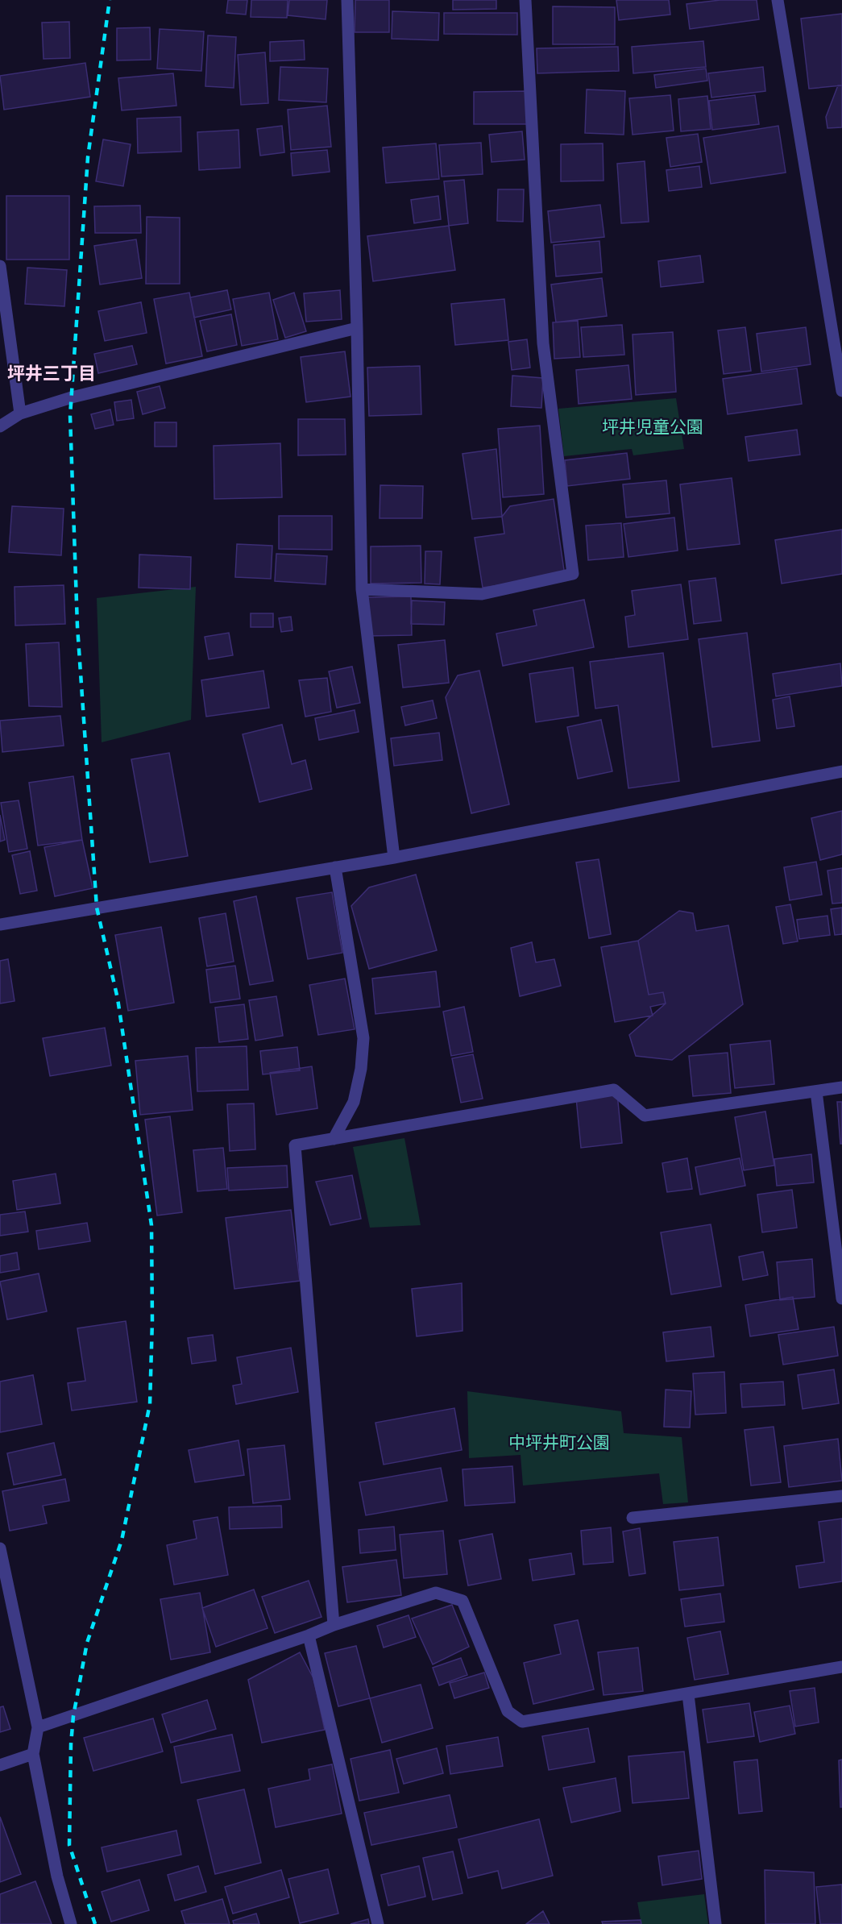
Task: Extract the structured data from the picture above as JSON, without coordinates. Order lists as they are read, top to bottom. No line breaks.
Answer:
{"districts":["坪井三丁目"],"parks":["坪井児童公園","中坪井町公園"]}
